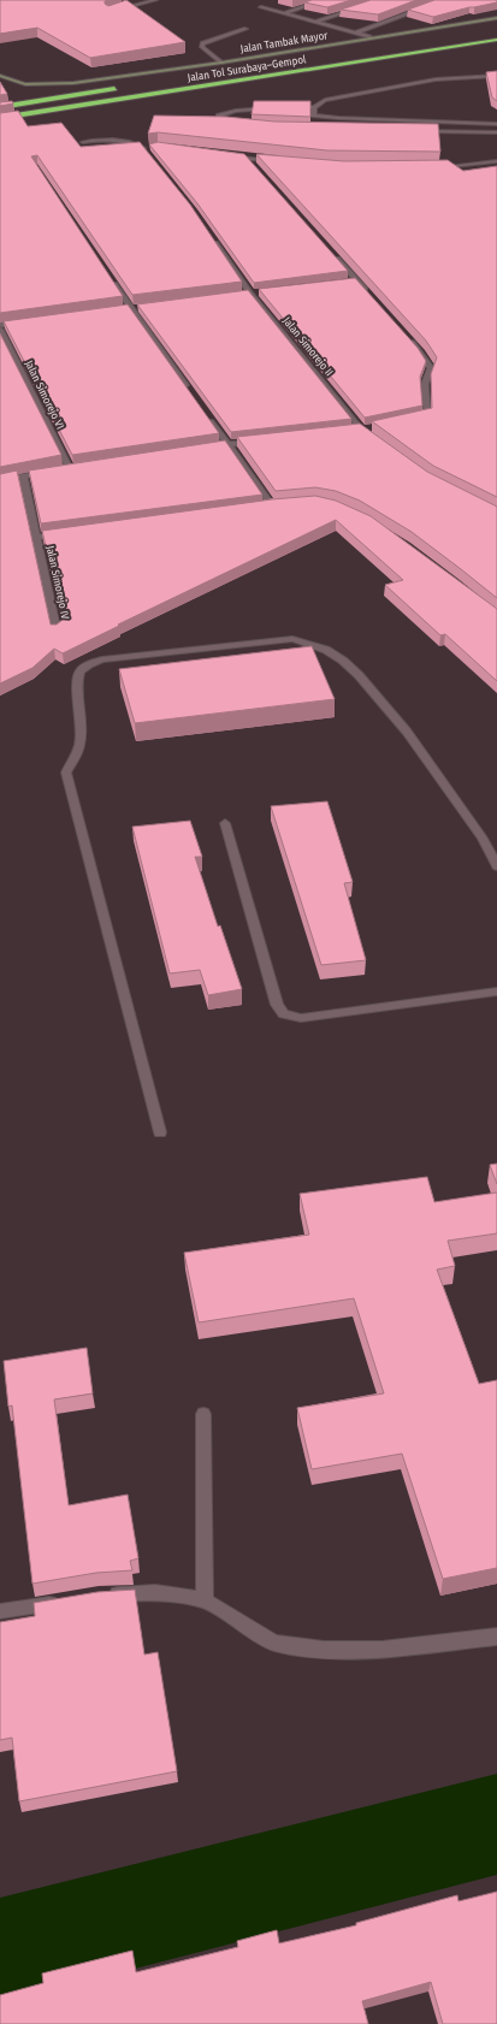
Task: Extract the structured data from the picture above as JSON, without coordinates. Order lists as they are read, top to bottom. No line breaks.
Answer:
{"streets":{"highway":["Jalan Tol Surabaya–Gempol"],"main road":["Jalan Tambak Mayor"],"street":["Jalan Simorejo II","Jalan Simorejo VI","Jalan Simorejo IV"]}}
